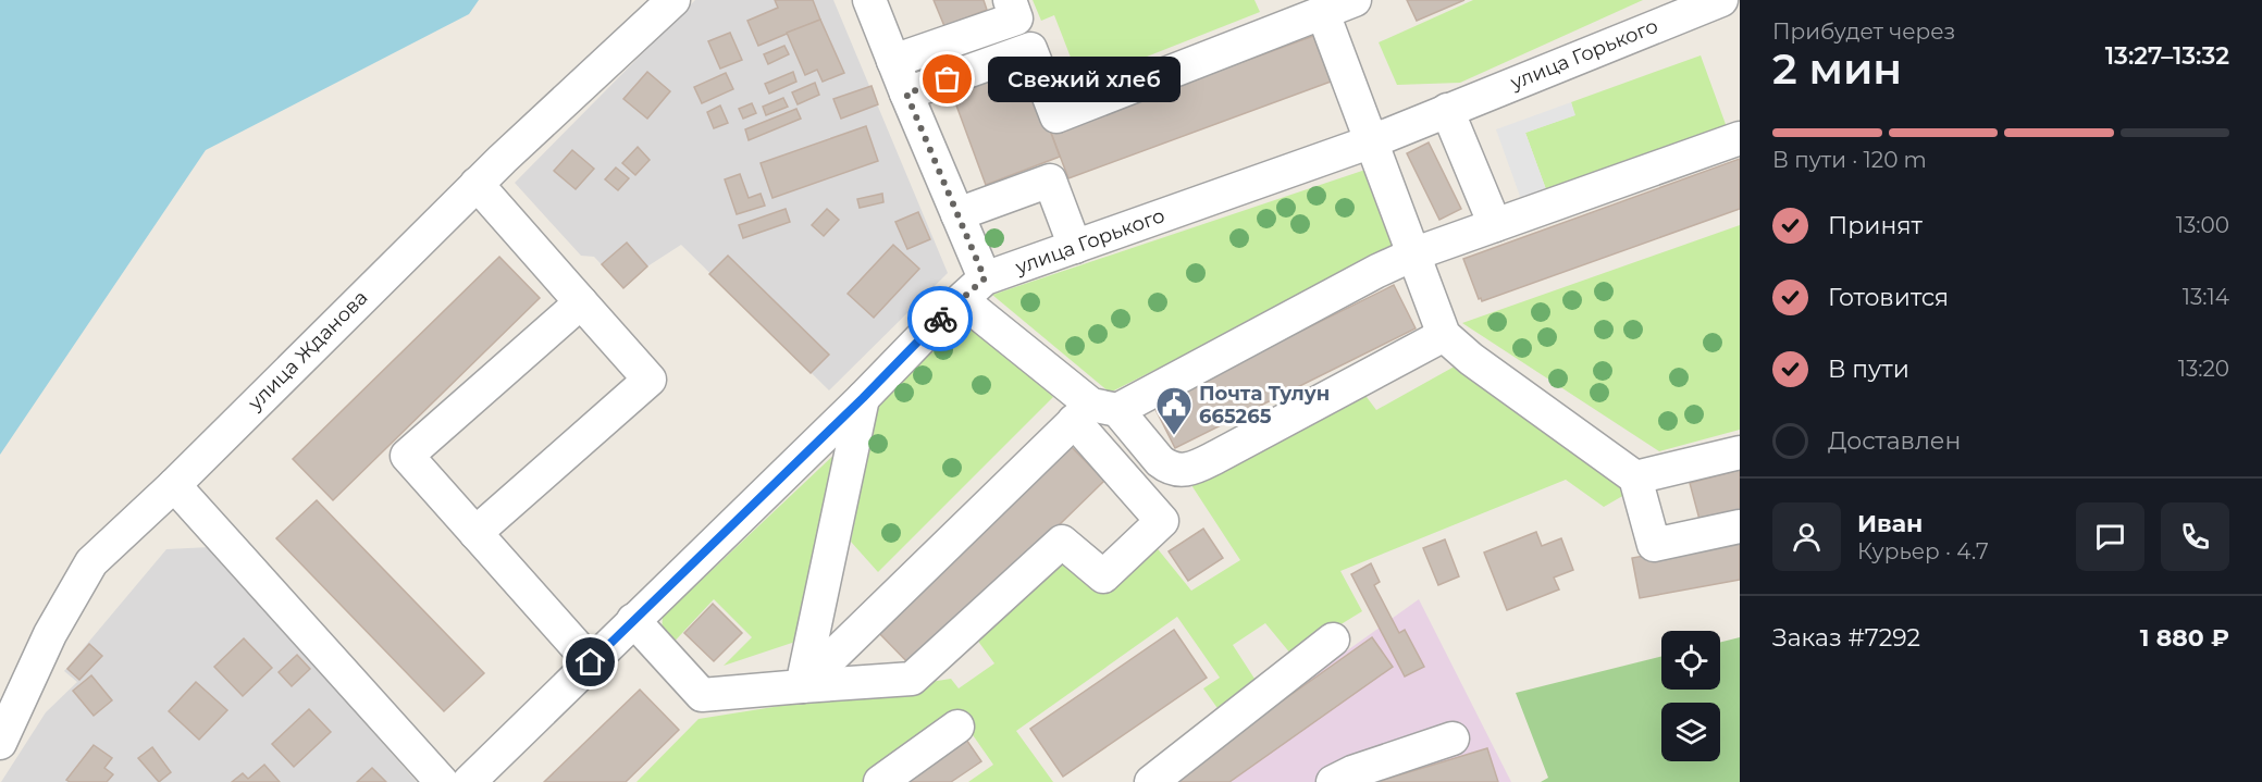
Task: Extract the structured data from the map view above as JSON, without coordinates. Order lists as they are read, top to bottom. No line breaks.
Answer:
{"streets":{"street":["улица Горького","улица Жданова"]},"places":{"other":["Свежий хлеб"],"public building":["Почта Тулун 665265"]},"page":{"heading":["2 мин","Прибудет через","13:27–13:32"],"panel":["Иван","Курьер · 4.7","Заказ #7292","1 880 ₽"],"bubble":"Свежий хлеб","bar":"В пути · 120 m","list":[["Принят","13:00"],["Готовится","13:14"],["В пути","13:20"],"Доставлен"]}}
